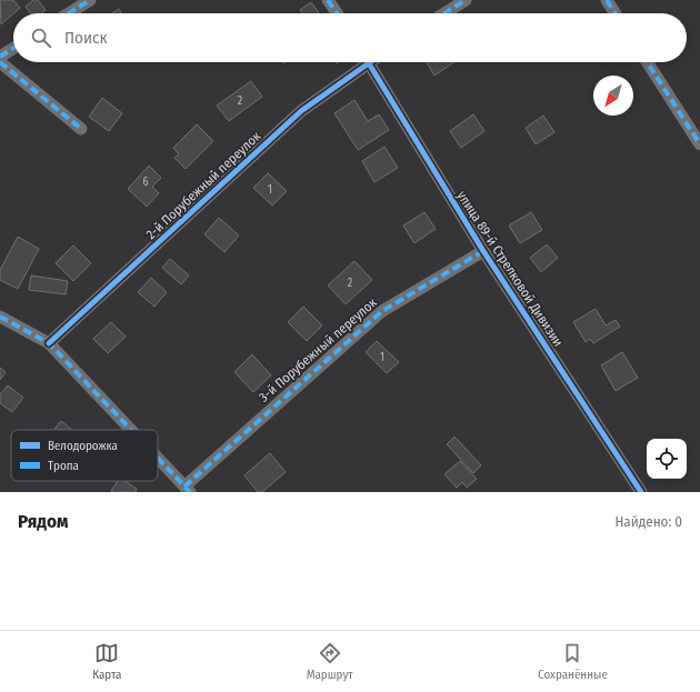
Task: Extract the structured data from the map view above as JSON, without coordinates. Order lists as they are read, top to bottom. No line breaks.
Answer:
{"streets":{"street":["2-й Порубежный переулок","улица 89-й Стрелковой Дивизии","3-й Порубежный переулок"]},"crossings":[["улица 89-й Стрелковой Дивизии","3-й Порубежный переулок"]],"house_numbers":["2","6","1","2","1"],"legend":["Велодорожка","Тропа"],"north":"bottom left","page":{"search":"Поиск","heading":["Рядом","Найдено: 0"],"nav":["Карта","Маршрут","Сохранённые"]}}
